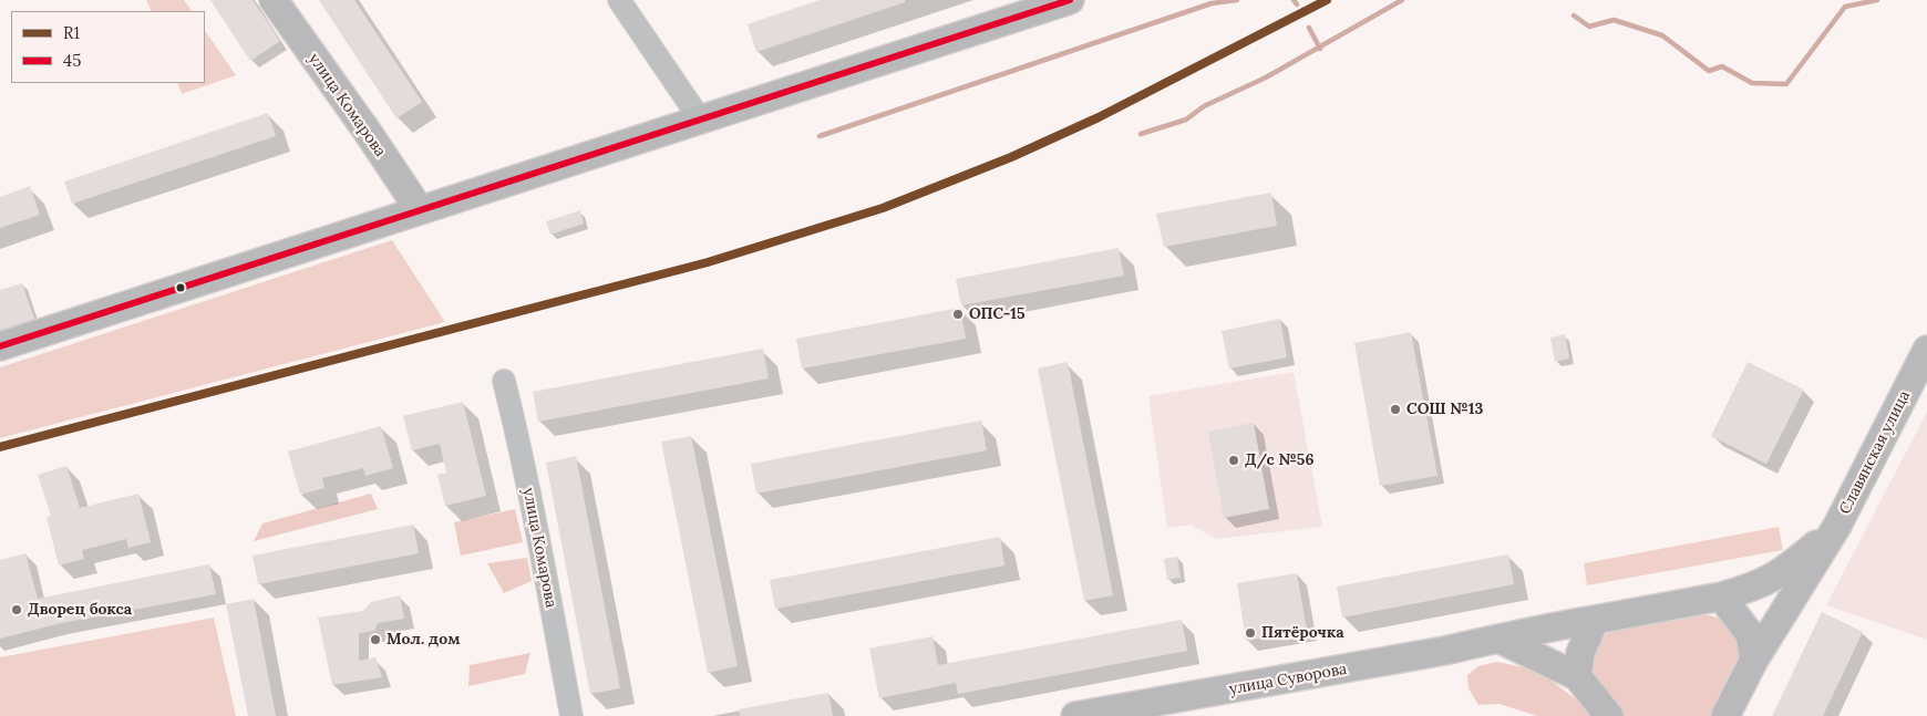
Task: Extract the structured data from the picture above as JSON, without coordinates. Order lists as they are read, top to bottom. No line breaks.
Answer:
{"streets":{"main road":["улица Комарова","Славянская улица","улица Суворова"]},"crossings":[["Славянская улица","улица Суворова"]],"places":["ОПС-15","СОШ №13","Д/с №56","Дворец бокса","Пятёрочка","Мол. дом"],"lines":["transit line R1","transit line 45"],"legend":["R1","45"]}
